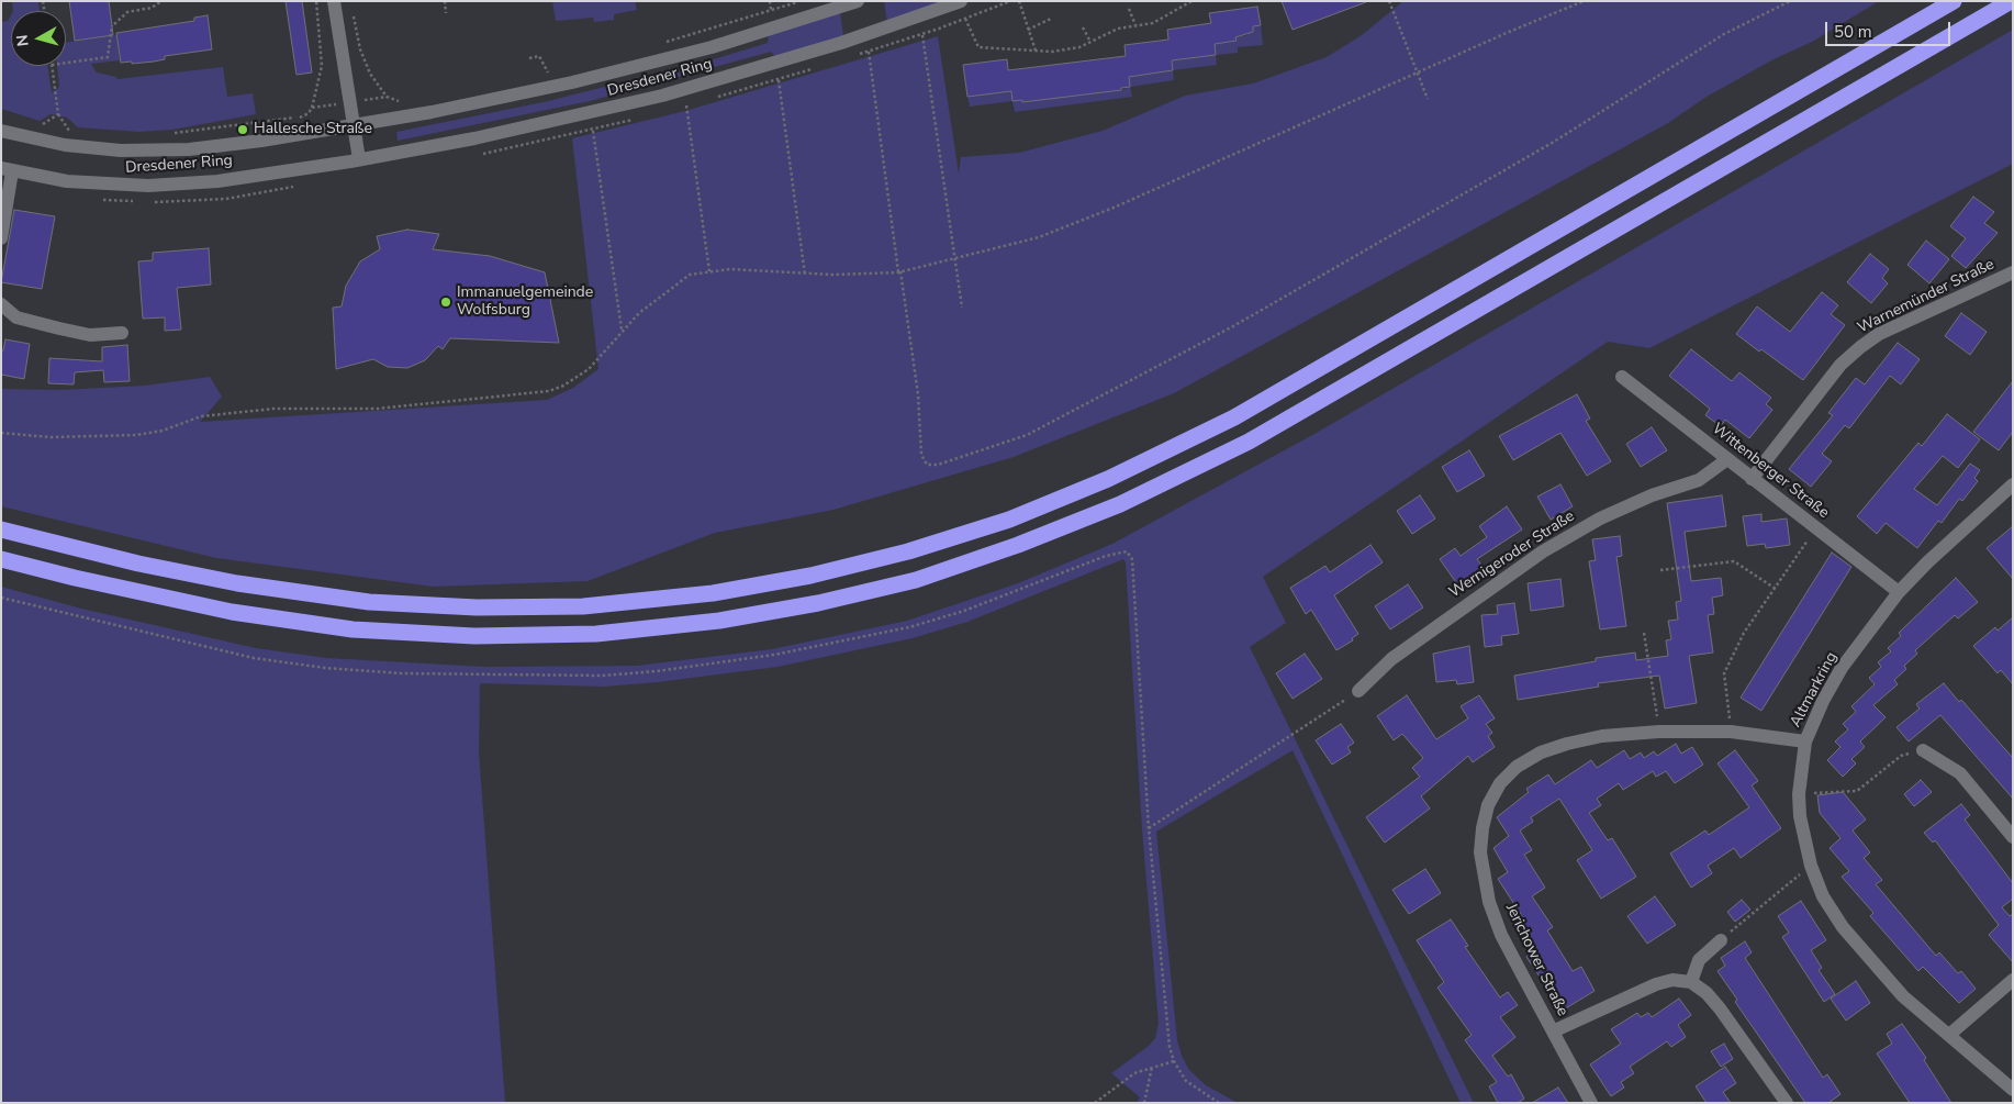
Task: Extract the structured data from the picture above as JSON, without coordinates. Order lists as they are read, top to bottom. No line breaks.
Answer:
{"streets":{"street":["Dresdener Ring","Warnemünder Straße","Wittenberger Straße","Wernigeroder Straße","Altmarkring","Jerichower Straße"]},"crossings":[["Warnemünder Straße","Wittenberger Straße"],["Wittenberger Straße","Wernigeroder Straße"],["Wittenberger Straße","Altmarkring"],["Altmarkring","Jerichower Straße"]],"places":["Hallesche Straße","Immanuelgemeinde Wolfsburg"],"scale_bar":"50 m","north":"left"}
